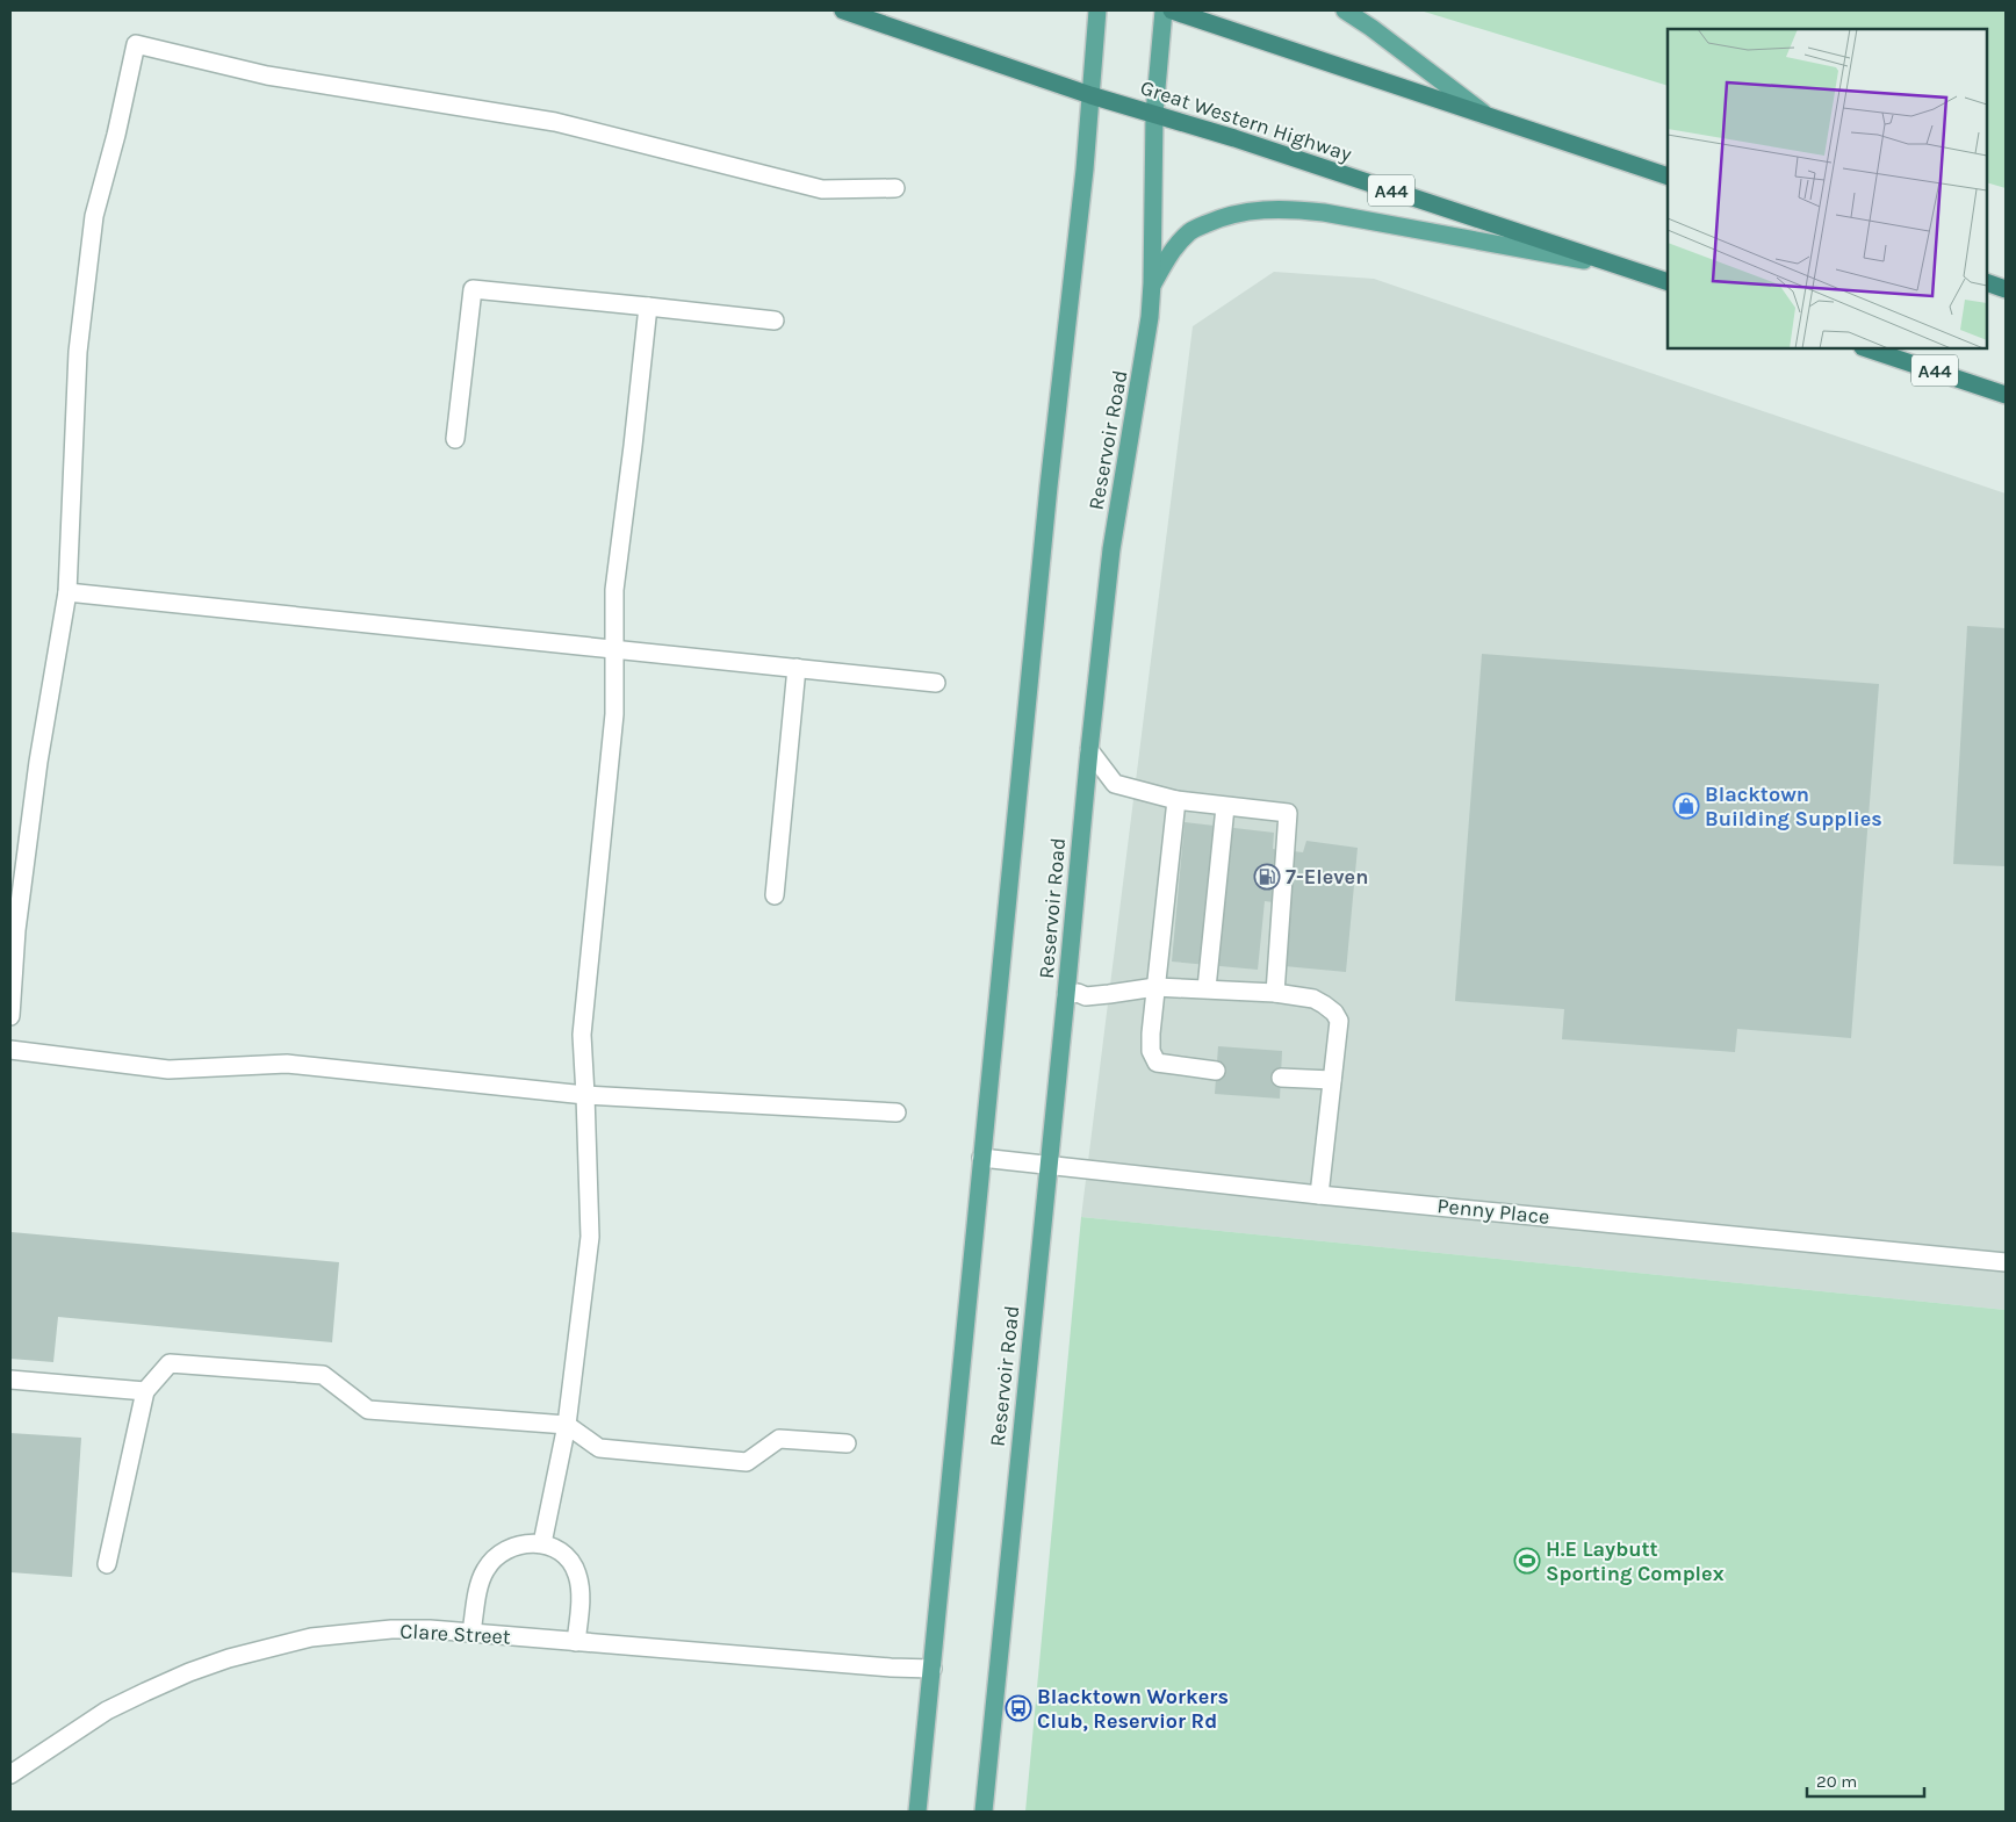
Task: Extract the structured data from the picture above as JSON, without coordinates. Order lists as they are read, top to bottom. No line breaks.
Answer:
{"streets":{"highway":["Great Western Highway","A44"],"main road":["Reservoir Road"],"street":["Penny Place","Clare Street"]},"crossings":[["Great Western Highway","Reservoir Road"],["Reservoir Road","Penny Place"],["Reservoir Road","Clare Street"]],"places":{"shop":["Blacktown Building Supplies"],"fuel station":["7-Eleven"],"sports":["H.E Laybutt Sporting Complex"],"bus stop":["Blacktown Workers Club, Reservior Rd"]},"scale_bar":"20 m"}
